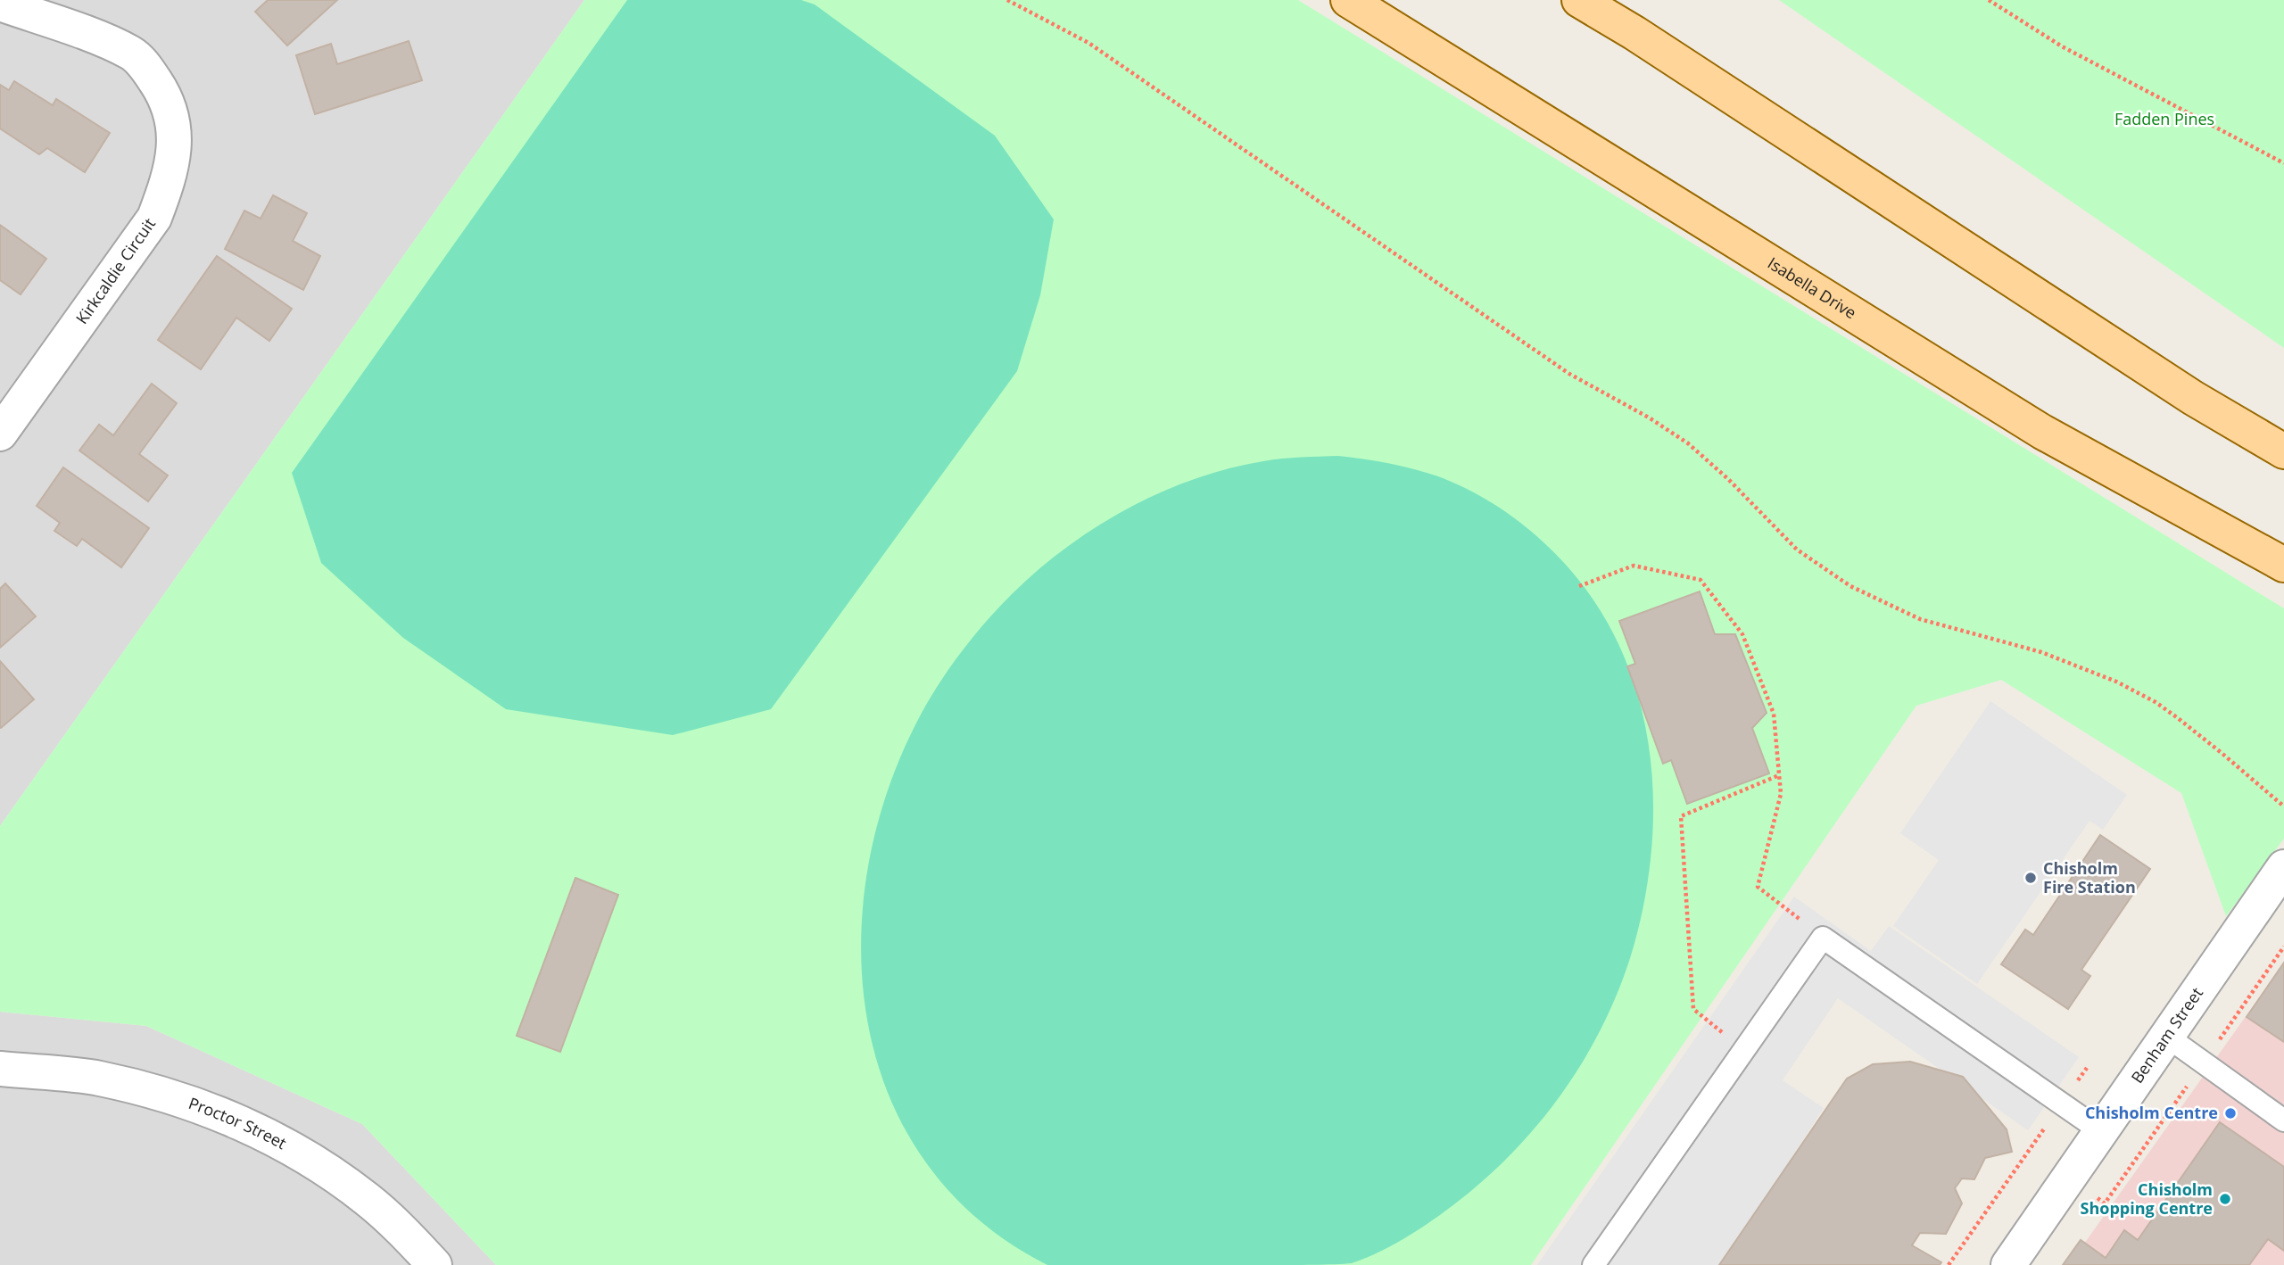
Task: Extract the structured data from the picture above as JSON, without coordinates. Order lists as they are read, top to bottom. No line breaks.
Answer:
{"streets":{"main road":["Isabella Drive"],"street":["Kirkcaldie Circuit","Benham Street","Proctor Street"]},"parks":["Fadden Pines"],"places":["Chisholm Fire Station","Chisholm Centre","Chisholm Shopping Centre"]}
